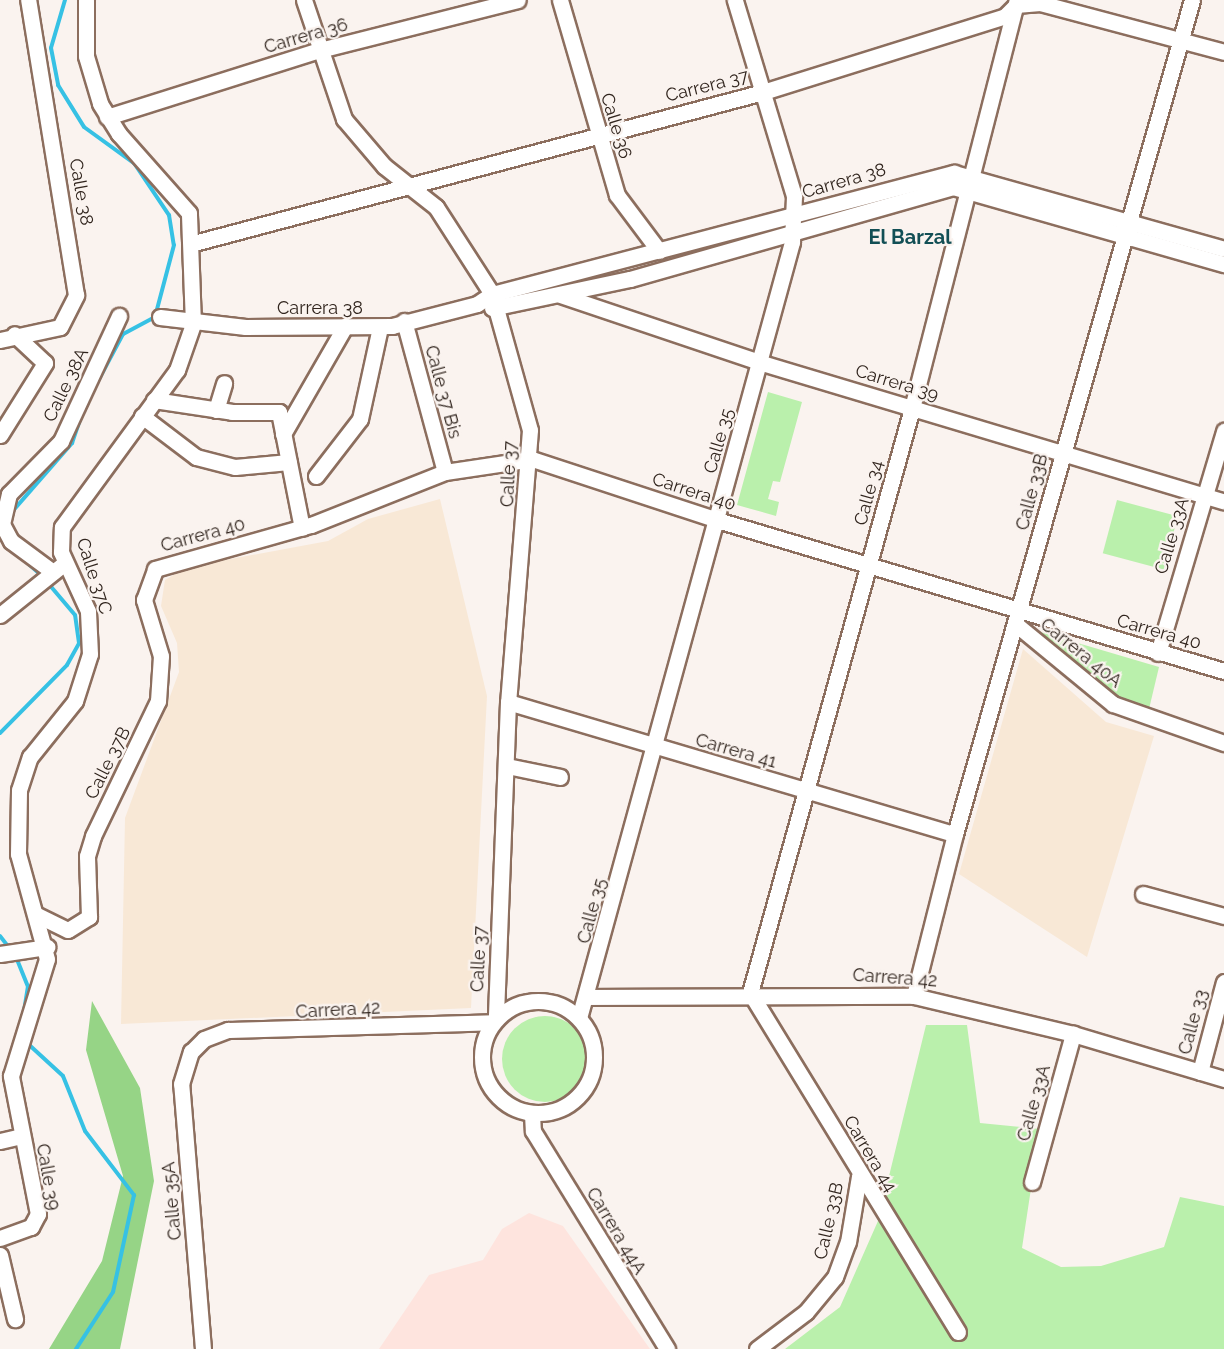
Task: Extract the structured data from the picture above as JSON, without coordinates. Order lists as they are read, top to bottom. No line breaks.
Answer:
{"streets":{"street":["Carrera 36","Carrera 37","Calle 36","Carrera 38","Calle 38","Carrera 39","Calle 38A","Calle 37 Bis","Calle 35","Calle 37","Carrera 40","Calle 33B","Calle 34","Calle 33A","Calle 37C","Carrera 40A","Carrera 41","Calle 37B","Carrera 42","Calle 33","Carrera 44","Calle 39","Calle 35A","Carrera 44A"]},"crossings":[["Carrera 36","Calle 37"],["Carrera 36","Calle 37C"],["Carrera 37","Calle 36"],["Carrera 37","Calle 35"],["Carrera 37","Calle 37"],["Carrera 37","Calle 34"],["Carrera 37","Calle 37C"],["Calle 36","Carrera 38"],["Carrera 38","Carrera 39"],["Carrera 38","Calle 37 Bis"],["Carrera 38","Calle 35"],["Carrera 38","Calle 37"],["Carrera 38","Calle 33B"],["Carrera 38","Calle 34"],["Carrera 38","Calle 37C"],["Carrera 39","Calle 35"],["Carrera 39","Calle 33B"],["Carrera 39","Calle 34"],["Carrera 39","Calle 33A"],["Calle 37 Bis","Carrera 40"],["Calle 35","Calle 37"],["Calle 35","Carrera 40"],["Calle 35","Carrera 41"],["Calle 35","Carrera 42"],["Calle 35","Carrera 44A"],["Calle 37","Carrera 40"],["Calle 37","Carrera 41"],["Calle 37","Carrera 42"],["Calle 37","Carrera 44A"],["Carrera 40","Calle 33B"],["Carrera 40","Calle 34"],["Carrera 40","Calle 33A"],["Carrera 40","Carrera 40A"],["Carrera 40","Calle 37B"],["Calle 33B","Carrera 40A"],["Calle 33B","Carrera 41"],["Calle 33B","Carrera 42"],["Calle 33B","Carrera 44"],["Calle 34","Carrera 41"],["Calle 34","Carrera 42"],["Calle 34","Carrera 44"],["Calle 33A","Carrera 42"],["Calle 37C","Calle 37B"],["Calle 37C","Calle 39"],["Carrera 42","Calle 33"],["Carrera 42","Carrera 44"],["Carrera 42","Calle 35A"],["Carrera 42","Carrera 44A"]],"districts":["El Barzal"]}
